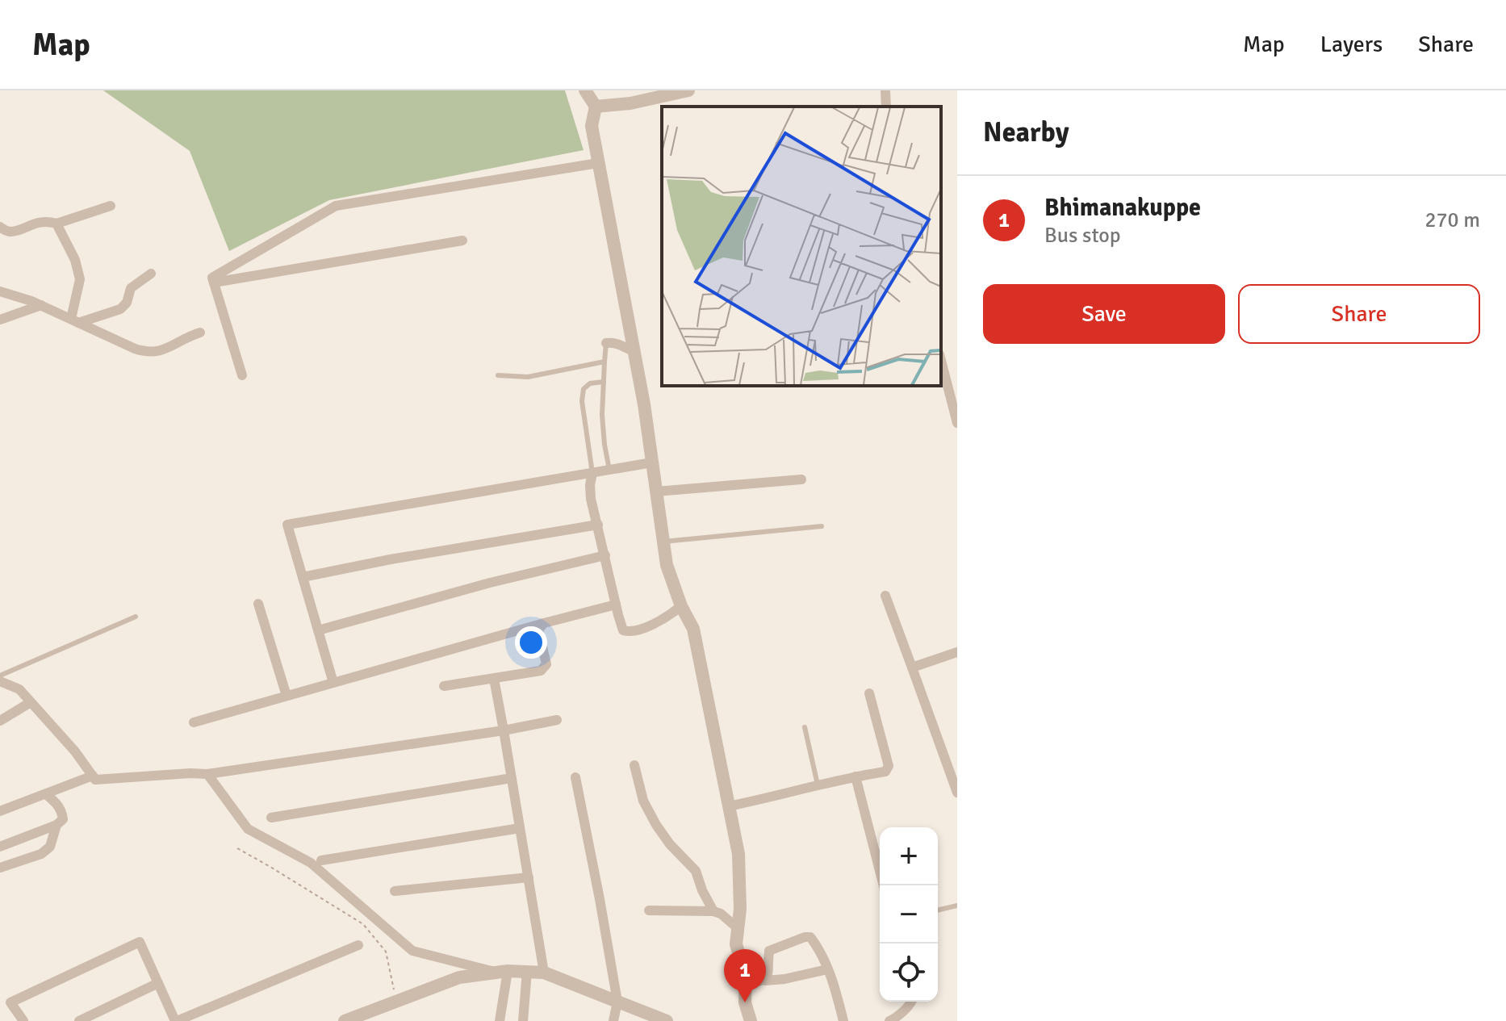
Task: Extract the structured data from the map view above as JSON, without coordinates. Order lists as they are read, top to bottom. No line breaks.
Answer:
{"page":{"header":"Map","nav":["Map","Layers","Share"],"heading":"Nearby","list":[{"mark":"1","name":"Bhimanakuppe","note":"Bus stop","value":"270 m"}],"buttons":["Save","Share"],"map_buttons":["+","−"],"pins":"1"}}
